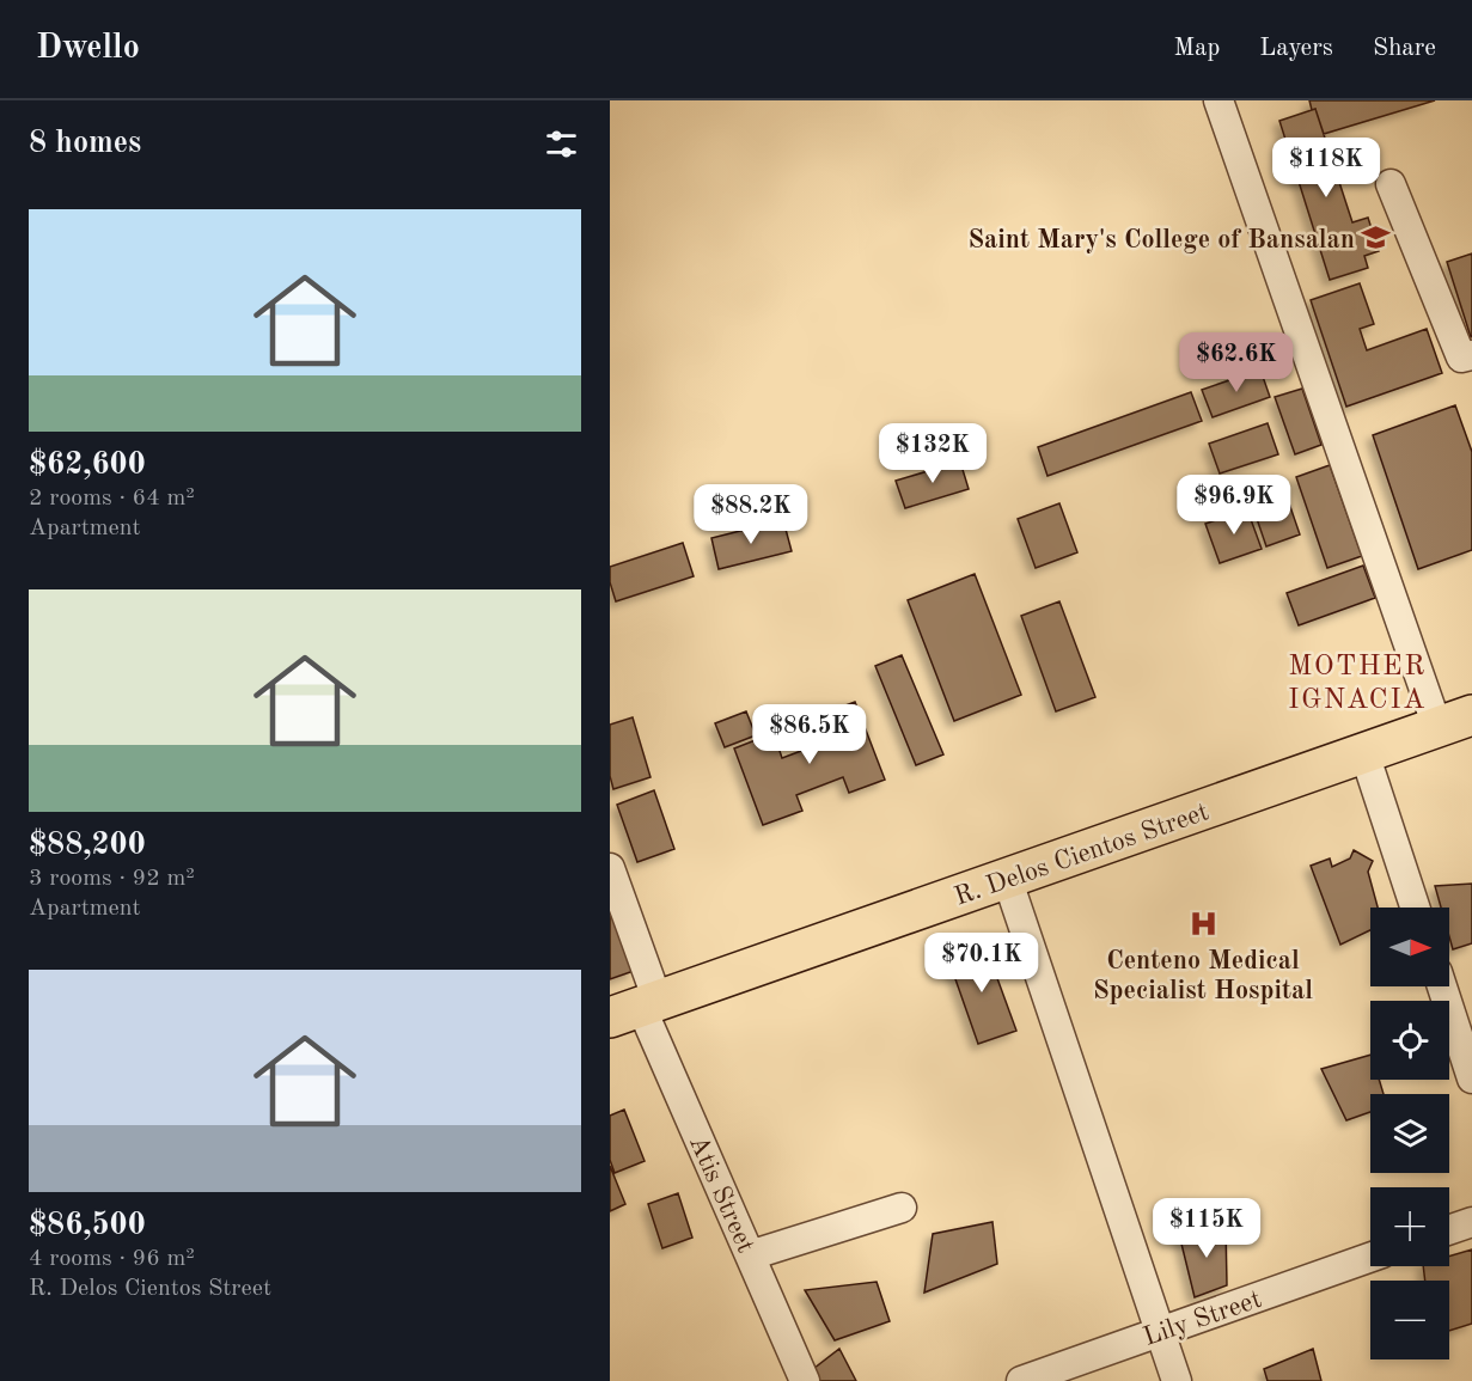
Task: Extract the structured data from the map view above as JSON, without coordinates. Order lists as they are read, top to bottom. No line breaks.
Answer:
{"streets":{"highway":["R. Delos Cientos Street"],"street":["Atis Street","Lily Street"]},"crossings":[["R. Delos Cientos Street","Atis Street"]],"districts":["MOTHER IGNACIA"],"places":{"school or university":["Saint Mary's College of Bansalan"],"hospital":["Centeno Medical Specialist Hospital"]},"north":"right","page":{"header":"Dwello","nav":["Map","Layers","Share"],"heading":"8 homes","price":["$118K","$62.6K","$132K","$96.9K","$88.2K","$86.5K","$70.1K","$115K"],"list":[{"name":"$62,600","note":"2 rooms · 64 m² · Apartment"},{"name":"$88,200","note":"3 rooms · 92 m² · Apartment"},{"name":"$86,500","note":"4 rooms · 96 m² · R. Delos Cientos Street"}],"map_buttons":["+","−"]}}
